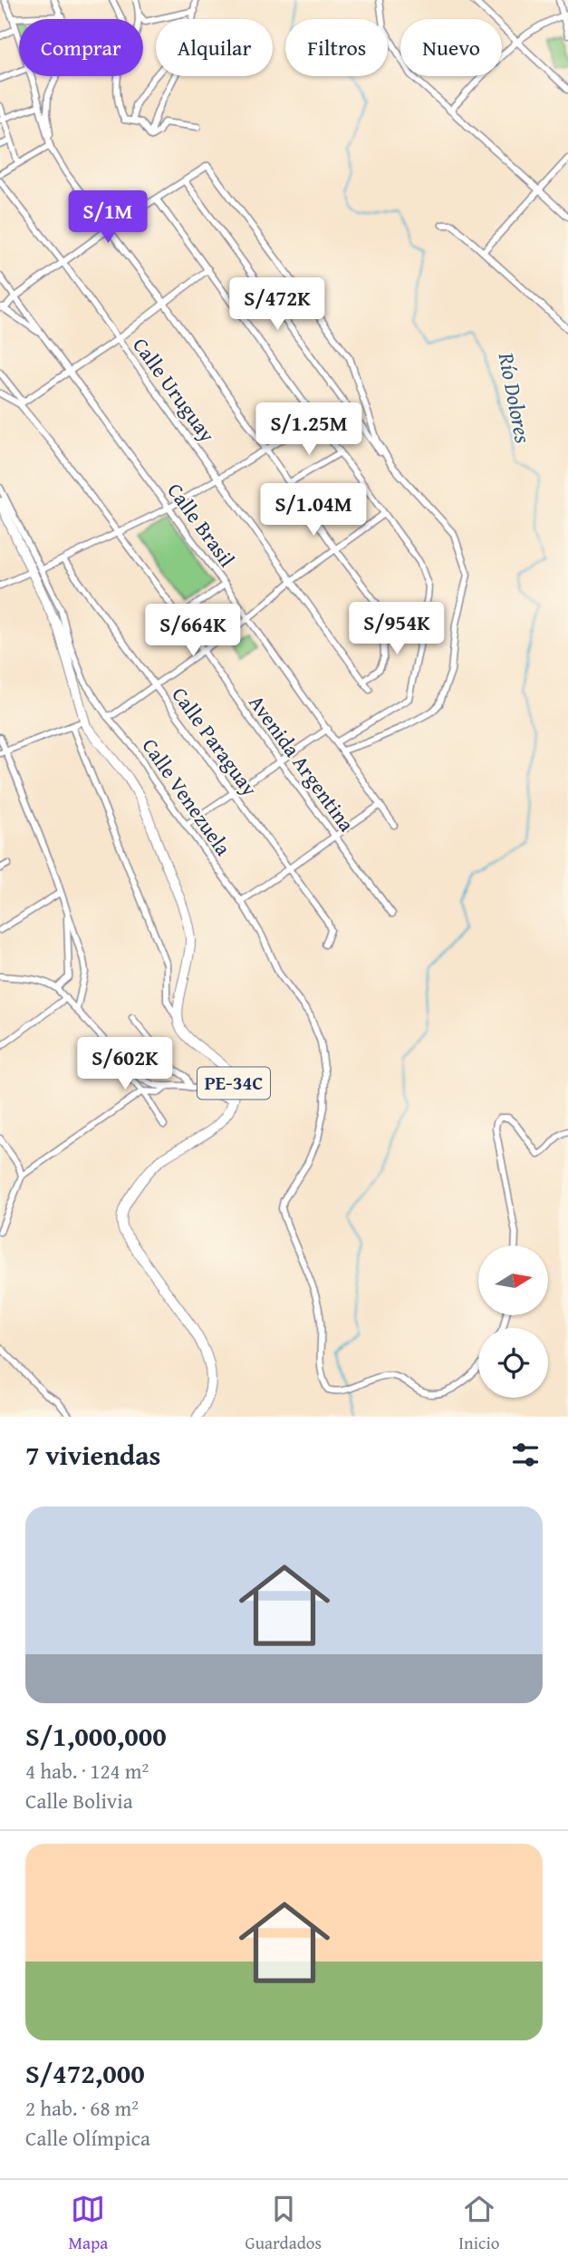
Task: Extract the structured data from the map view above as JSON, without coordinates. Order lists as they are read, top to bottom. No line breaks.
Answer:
{"streets":{"main road":["PE-34C"],"street":["Calle Uruguay","Calle Brasil","Calle Paraguay","Avenida Argentina","Calle Venezuela"]},"water":["Río Dolores"],"north":"right","page":{"chip":["Comprar","Alquilar","Filtros","Nuevo"],"price":["S/1M","S/472K","S/1.25M","S/1.04M","S/954K","S/664K","S/602K"],"heading":"7 viviendas","list":[{"name":"S/1,000,000","note":"4 hab. · 124 m² · Calle Bolivia"},{"name":"S/472,000","note":"2 hab. · 68 m² · Calle Olímpica"}],"tabs":["Mapa","Guardados","Inicio"]}}
